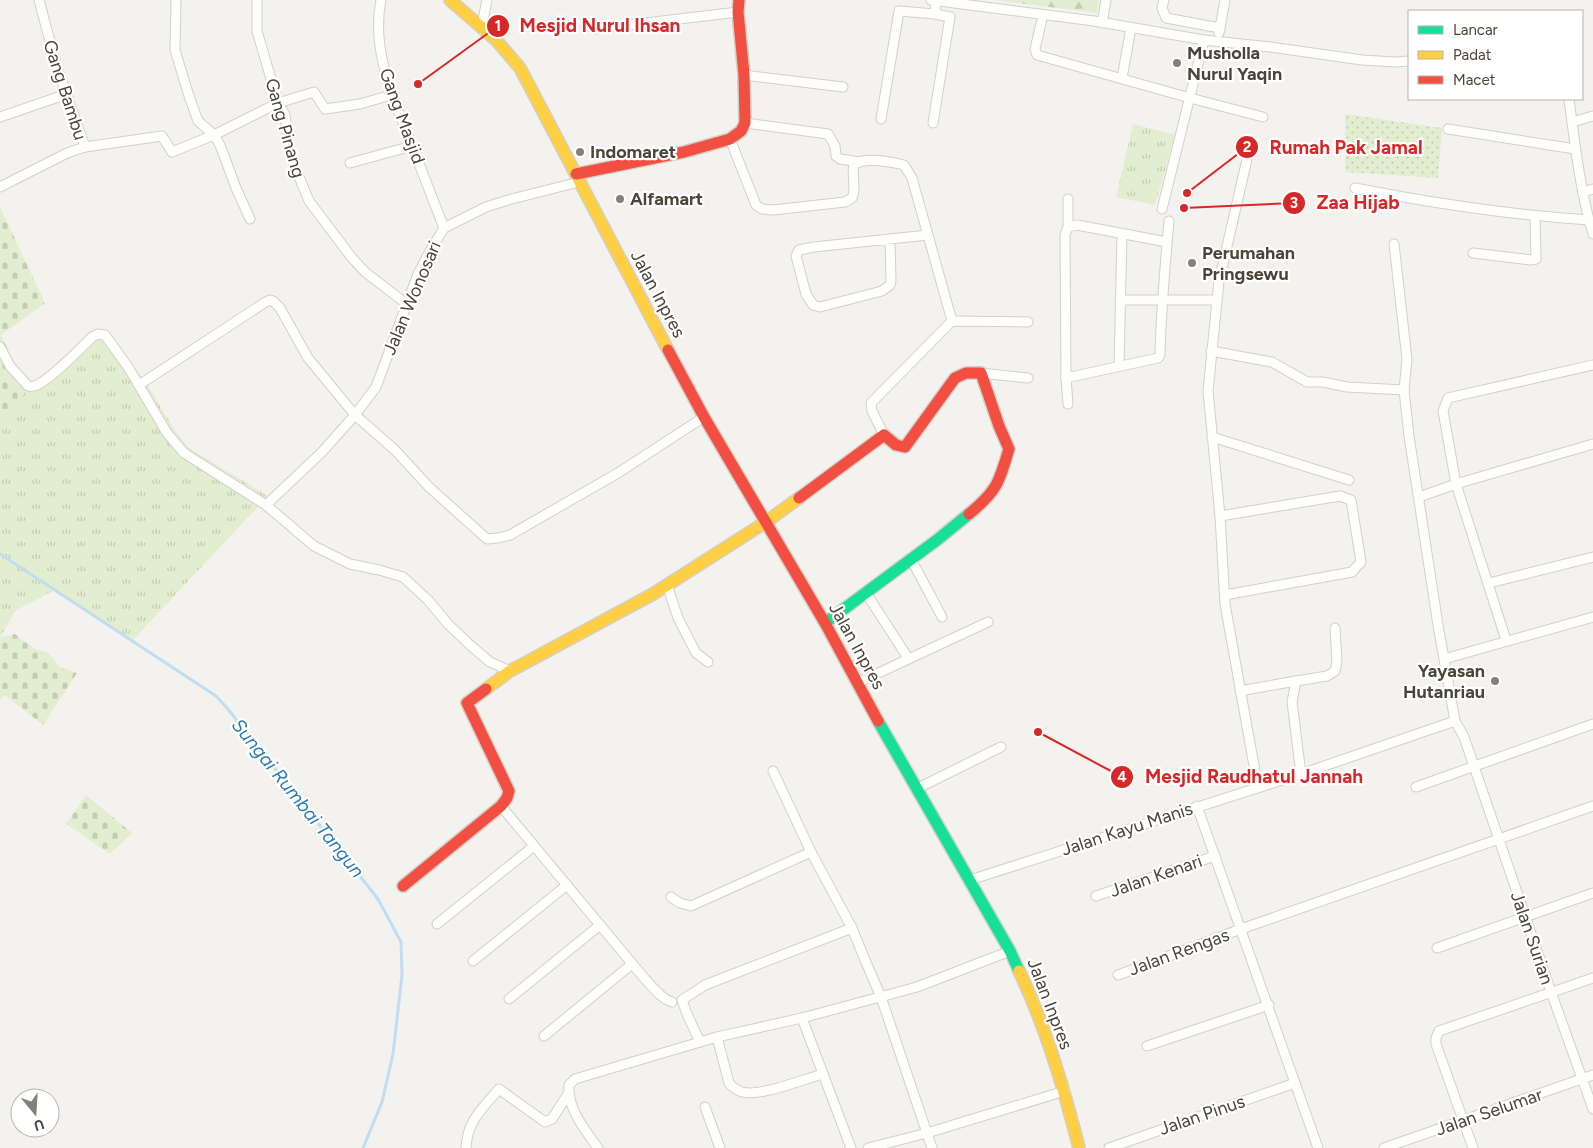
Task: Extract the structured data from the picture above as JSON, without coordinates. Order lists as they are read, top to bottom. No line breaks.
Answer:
{"streets":{"street":["Gang Bambu","Gang Masjid","Gang Pinang","Jalan Inpres","Jalan Wonosari","Jalan Kayu Manis","Jalan Kenari","Jalan Surian","Jalan Rengas","Jalan Selumar","Jalan Pinus"]},"crossings":[["Gang Masjid","Jalan Wonosari"],["Gang Pinang","Jalan Wonosari"],["Jalan Inpres","Jalan Wonosari"],["Jalan Inpres","Jalan Kayu Manis"],["Jalan Kayu Manis","Jalan Surian"],["Jalan Surian","Jalan Rengas"],["Jalan Surian","Jalan Selumar"]],"water":["Sungai Rumbai Tangun"],"places":["Musholla Nurul Yaqin","Mesjid Nurul Ihsan","Indomaret","Rumah Pak Jamal","Alfamart","Zaa Hijab","Perumahan Pringsewu","Yayasan Hutanriau","Mesjid Raudhatul Jannah"],"legend":["Lancar","Padat","Macet"],"north":"bottom"}
